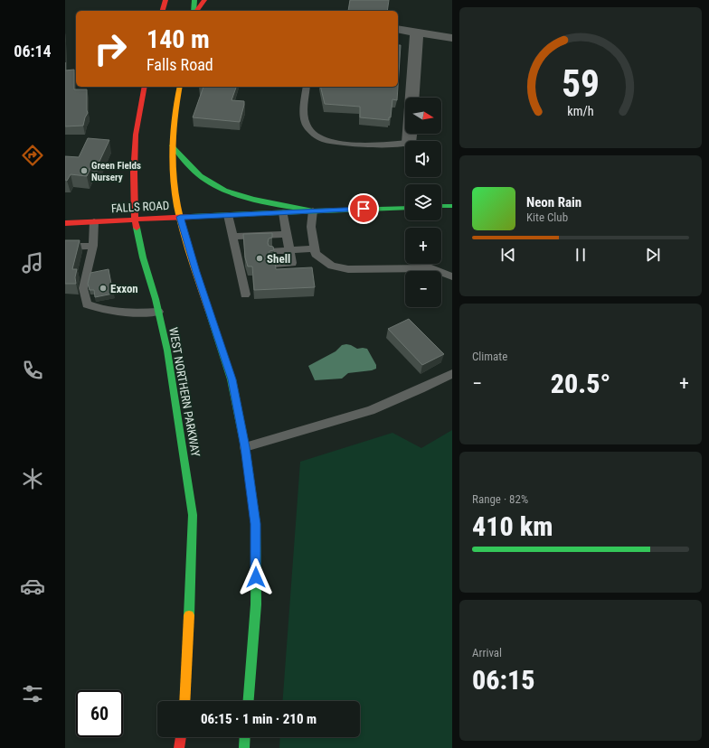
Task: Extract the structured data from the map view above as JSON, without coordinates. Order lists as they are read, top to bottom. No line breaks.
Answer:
{"streets":{"main road":["FALLS ROAD","WEST NORTHERN PARKWAY"]},"crossings":[["FALLS ROAD","WEST NORTHERN PARKWAY"]],"places":["Green Fields Nursery","Shell","Exxon"],"north":"right","page":{"tabs":"06:14","turn":["140 m","Falls Road"],"map_buttons":["+","−"],"song":["Neon Rain","Kite Club"],"tile":["Climate",["Range · 82%","410 km"],["Arrival","06:15"]],"heat":["−","20.5°","+"],"limit":"60","trip":"06:15 · 1 min · 210 m","gauge":["59","km/h"]}}
